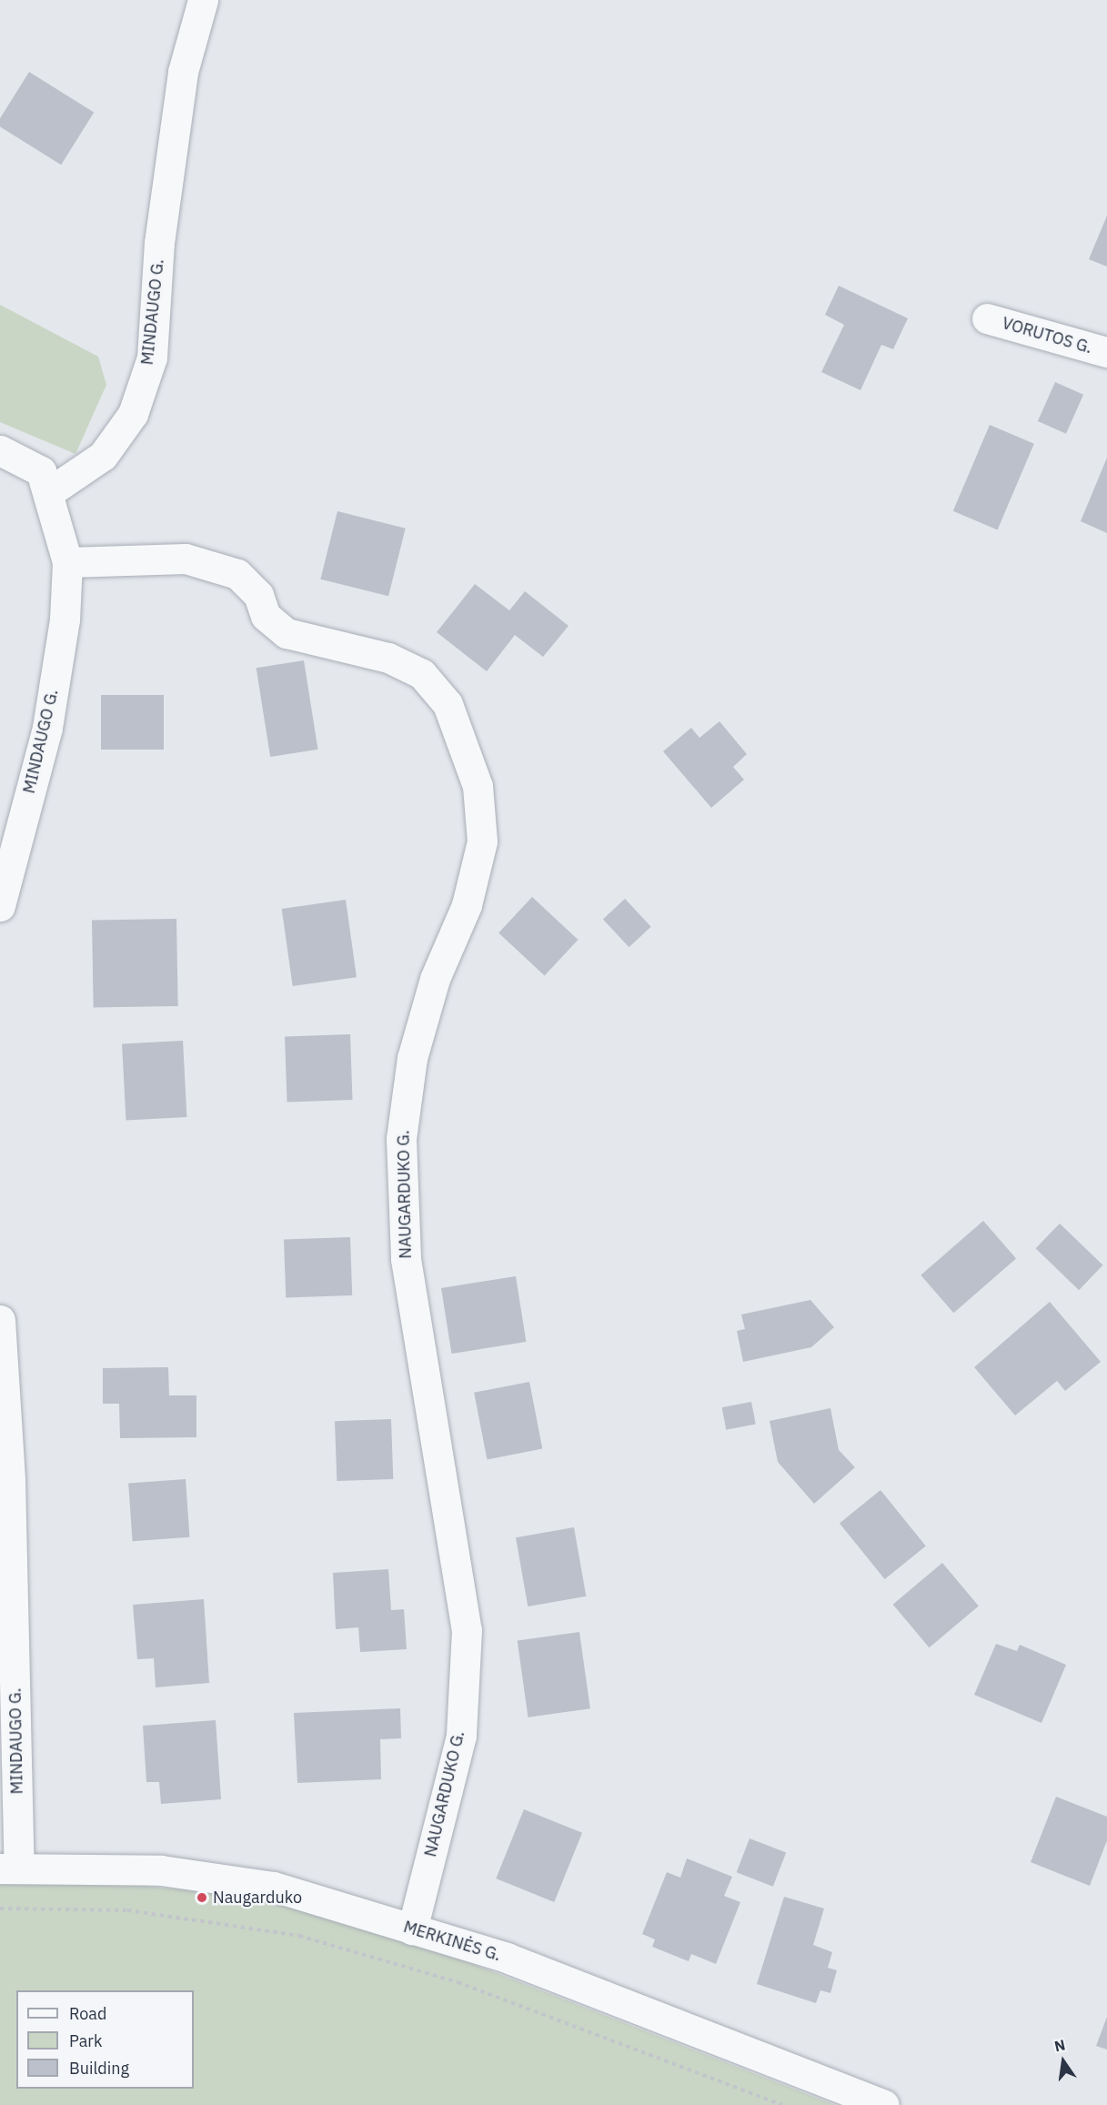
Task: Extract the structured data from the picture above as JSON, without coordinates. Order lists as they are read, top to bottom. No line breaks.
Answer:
{"streets":{"street":["MINDAUGO G.","VORUTOS G.","NAUGARDUKO G.","MERKINĖS G."]},"crossings":[["MINDAUGO G.","NAUGARDUKO G."],["MINDAUGO G.","MERKINĖS G."],["NAUGARDUKO G.","MERKINĖS G."]],"places":["Naugarduko"],"legend":["Road","Park","Building"],"north":"top"}
